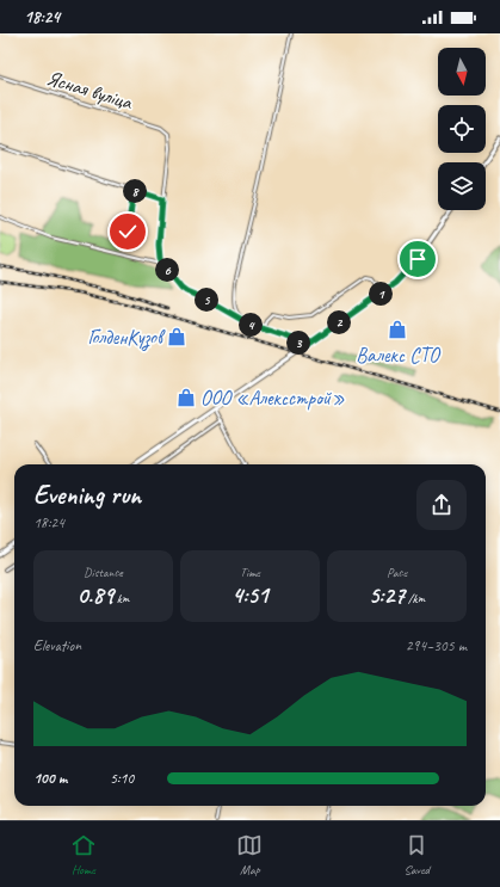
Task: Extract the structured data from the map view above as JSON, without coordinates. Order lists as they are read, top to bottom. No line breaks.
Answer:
{"streets":{"street":["Ясная вуліца"]},"places":{"shop":["Валекс СТО","ГолденКузов","ООО «Алексстрой»"]},"north":"bottom","page":{"status":"18:24","pins":["8","6","1","5","2","4","3"],"heading":["Evening run","18:24"],"stats":[["Distance","0.89 km"],["Time","4:51"],["Pace","5:27 /km"]],"chart":["Elevation","294–305 m"],"list":[{"name":"100 m","note":"5:10"}],"tabs":["Home","Map","Saved"]}}
